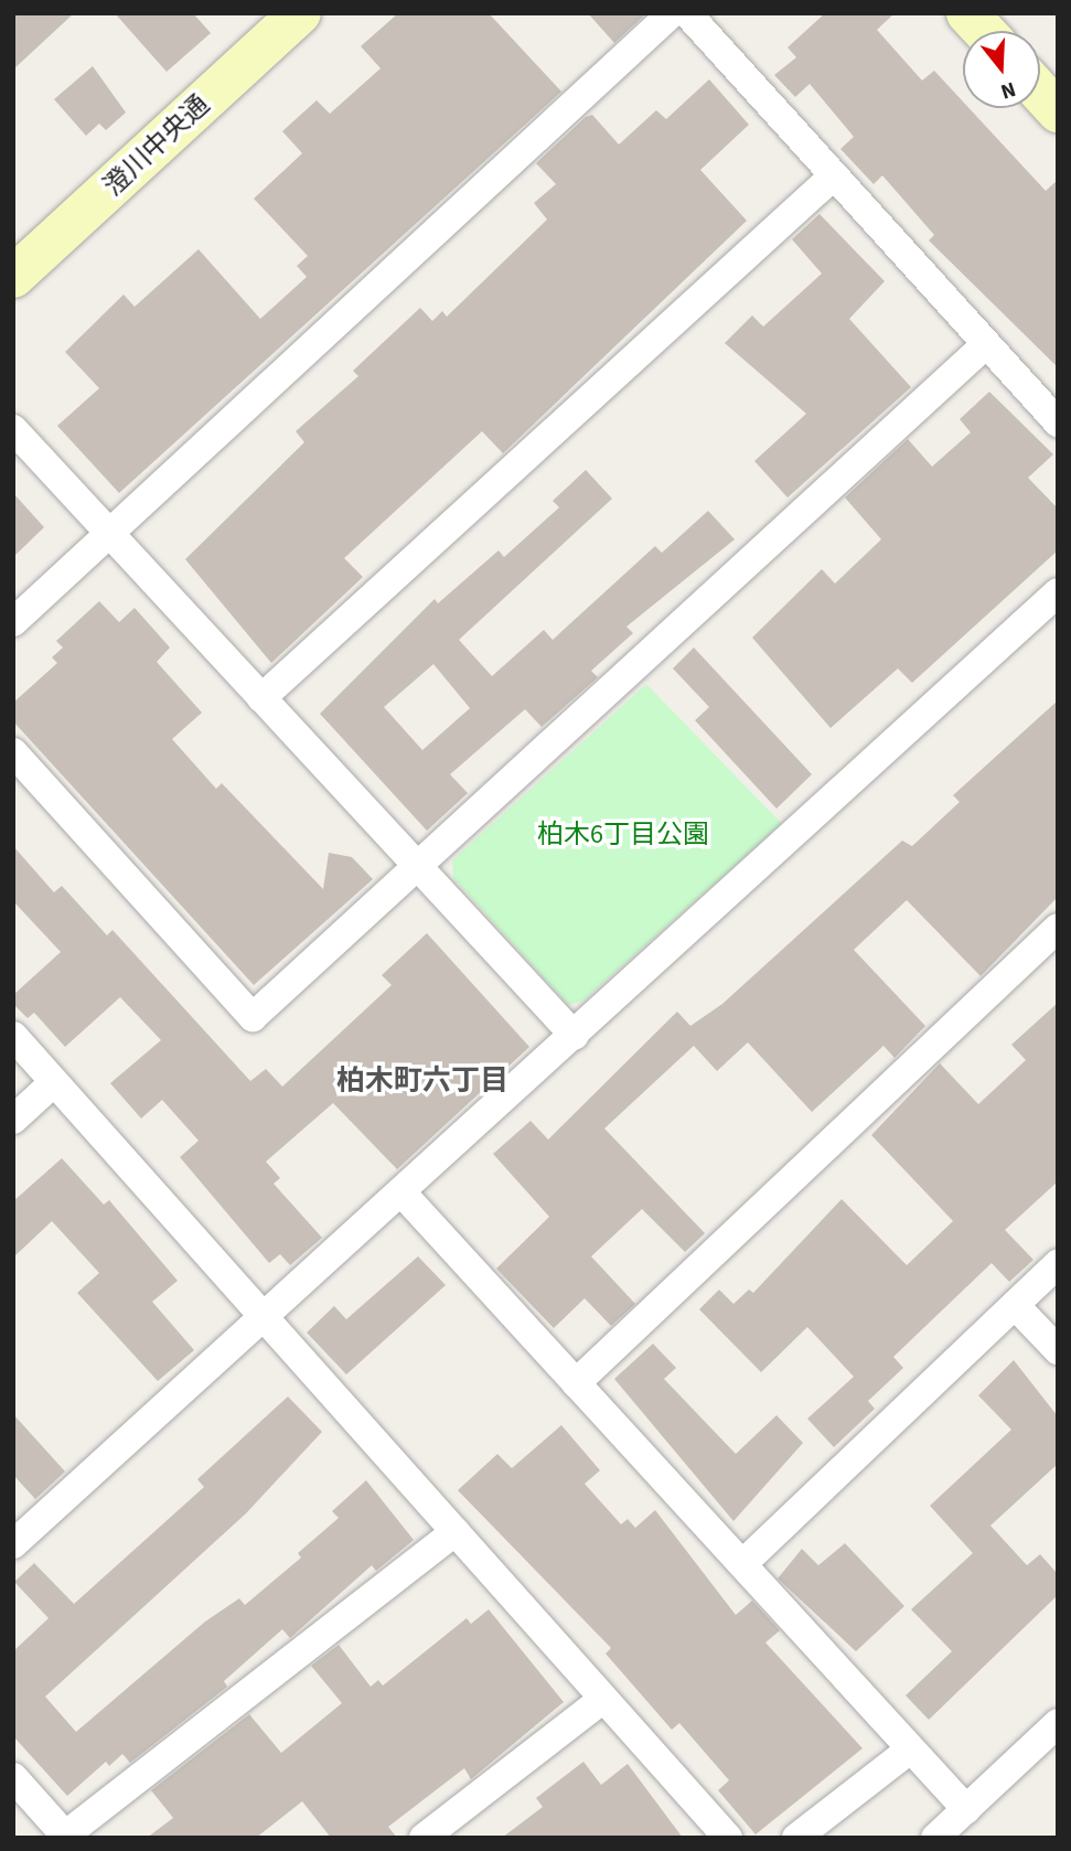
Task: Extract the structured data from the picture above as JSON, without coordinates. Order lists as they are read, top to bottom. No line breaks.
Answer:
{"streets":{"street":["澄川中央通"]},"districts":["柏木町六丁目"],"parks":["柏木6丁目公園"],"north":"bottom"}
